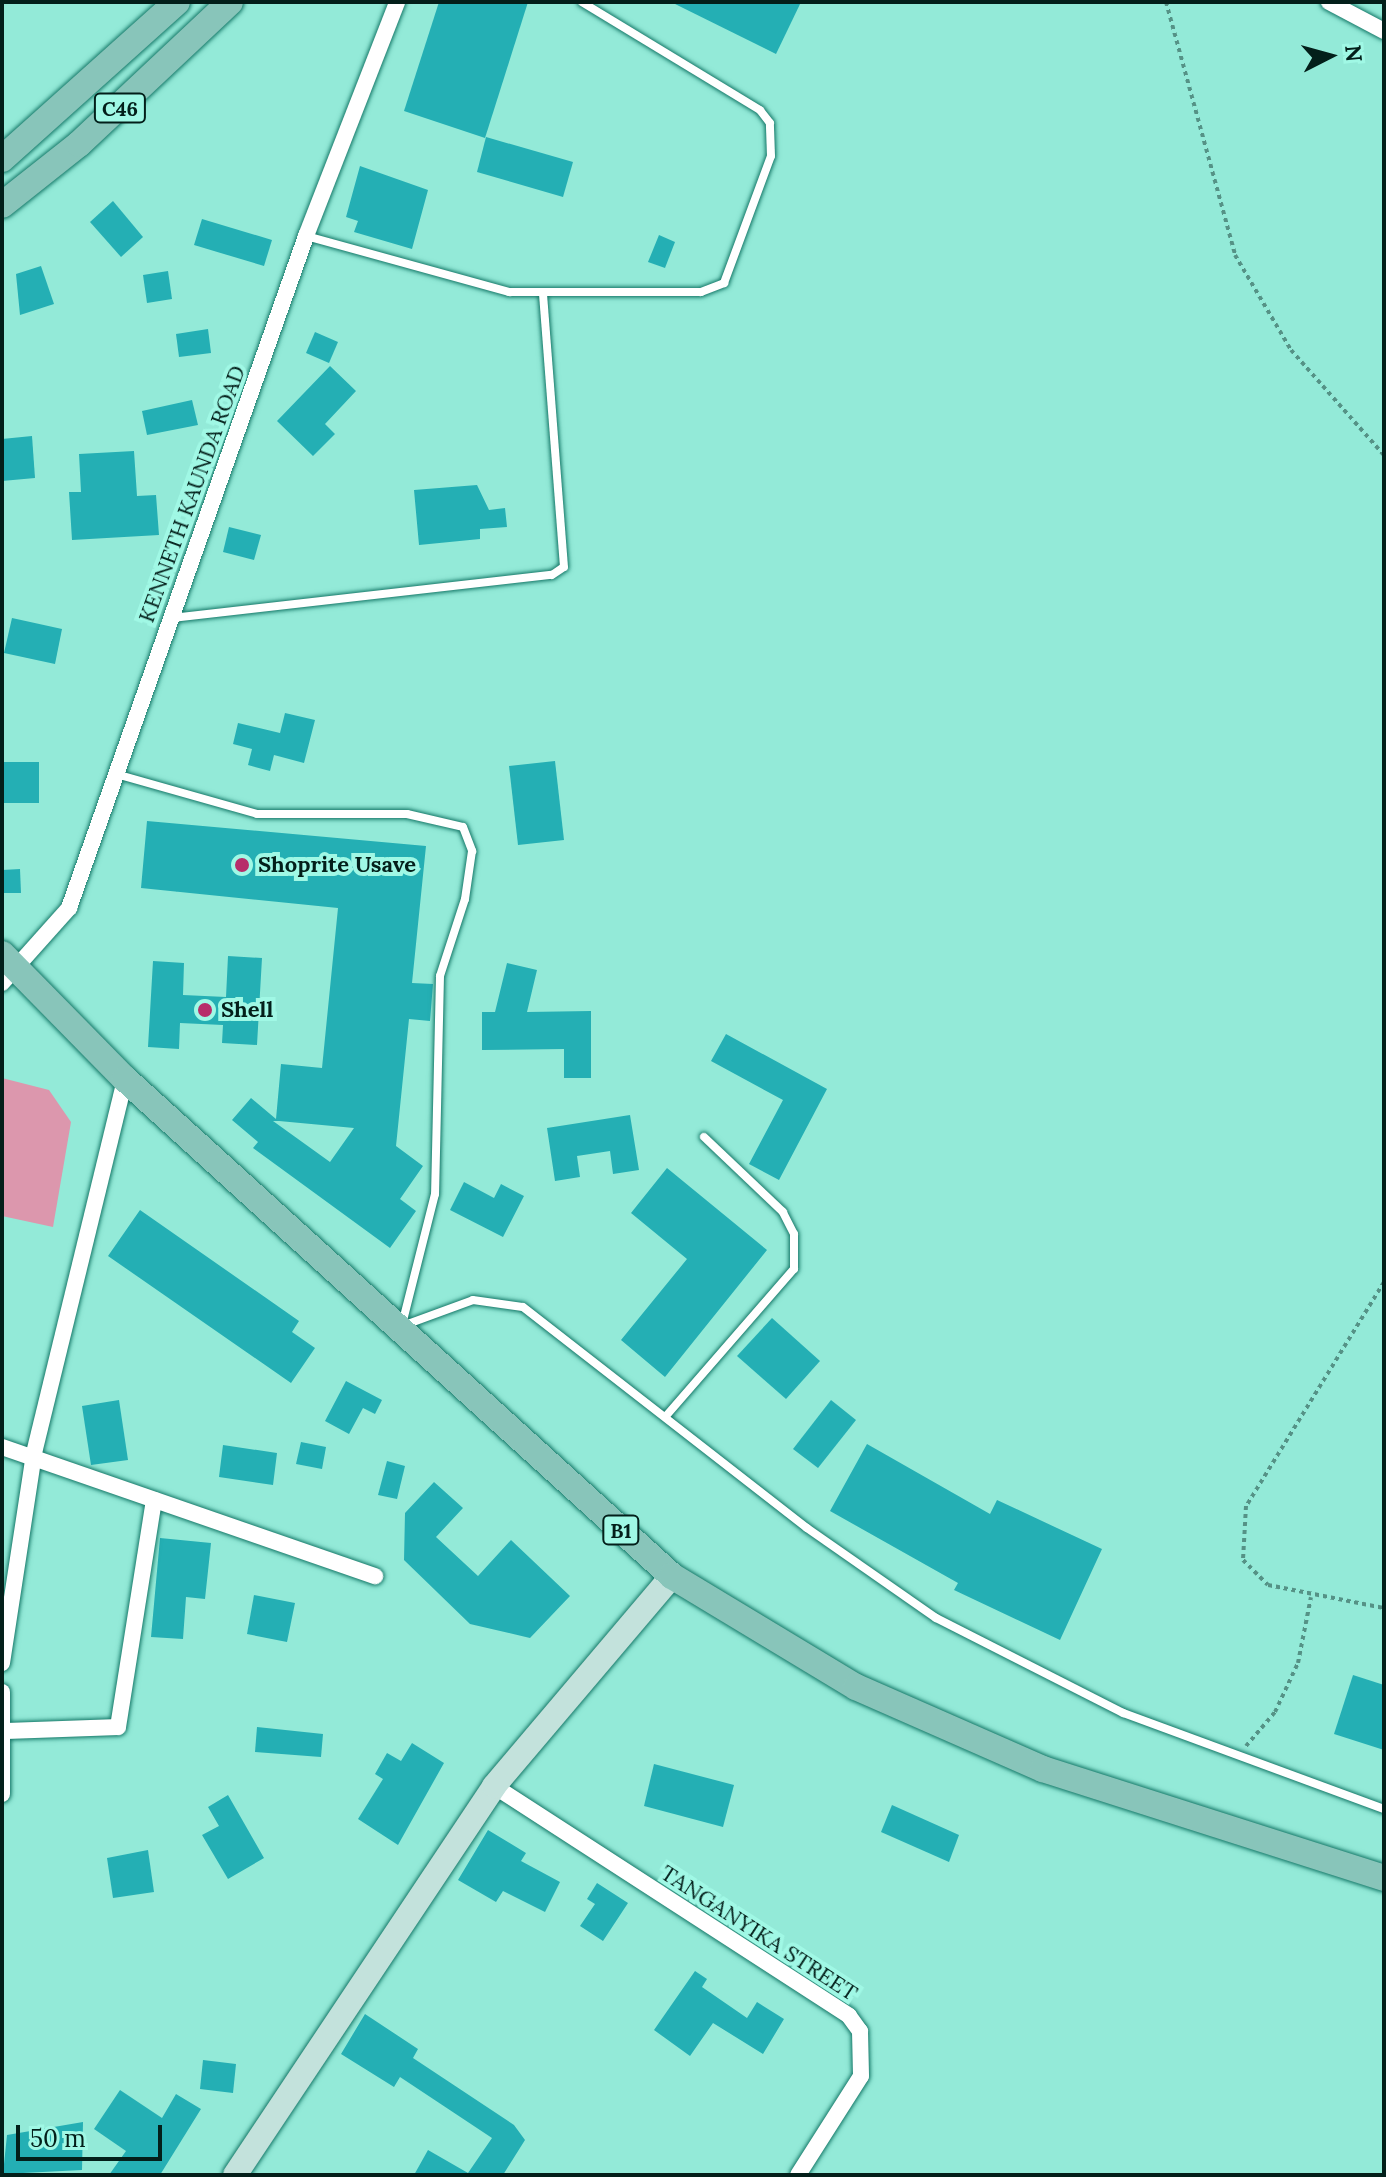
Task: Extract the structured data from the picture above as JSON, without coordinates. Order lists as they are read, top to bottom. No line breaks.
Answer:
{"streets":{"main road":["C46","B1"],"street":["KENNETH KAUNDA ROAD","TANGANYIKA STREET"]},"crossings":[["KENNETH KAUNDA ROAD","B1"]],"places":["Shoprite Usave","Shell"],"scale_bar":"50 m","north":"right"}
